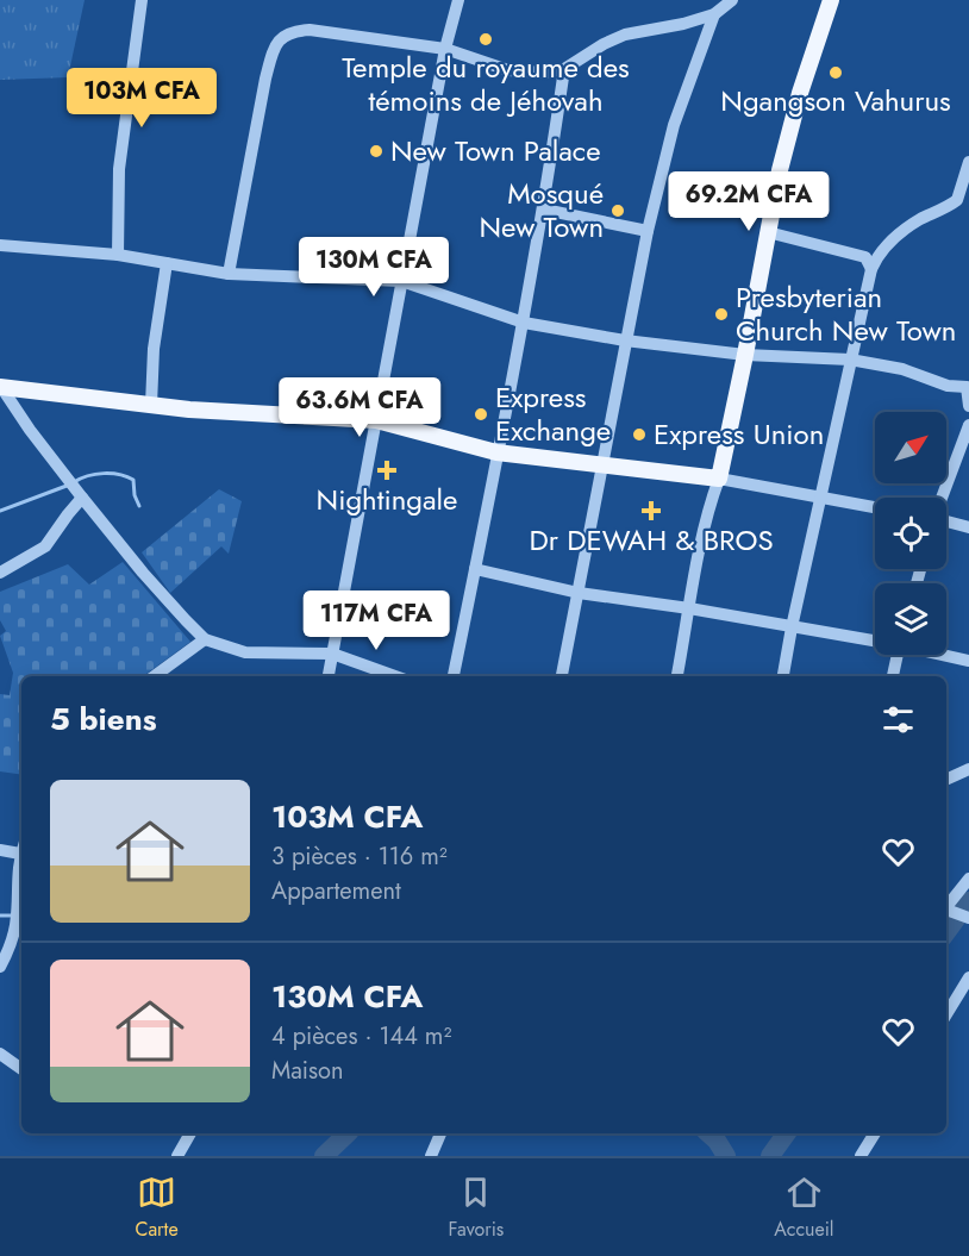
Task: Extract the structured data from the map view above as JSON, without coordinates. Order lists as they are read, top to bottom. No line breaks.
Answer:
{"places":{"other":["Temple du royaume des témoins de Jéhovah","Ngangson Vahurus","New Town Palace","Mosqué New Town","Presbyterian Church New Town","Express Exchange","Express Union"],"health":["Nightingale","Dr DEWAH & BROS"]},"north":"top right","page":{"price":["103M CFA","69.2M CFA","130M CFA","63.6M CFA","117M CFA"],"heading":"5 biens","list":[{"name":"103M CFA","note":"3 pièces · 116 m² · Appartement"},{"name":"130M CFA","note":"4 pièces · 144 m² · Maison"}],"tabs":["Carte","Favoris","Accueil"]}}
